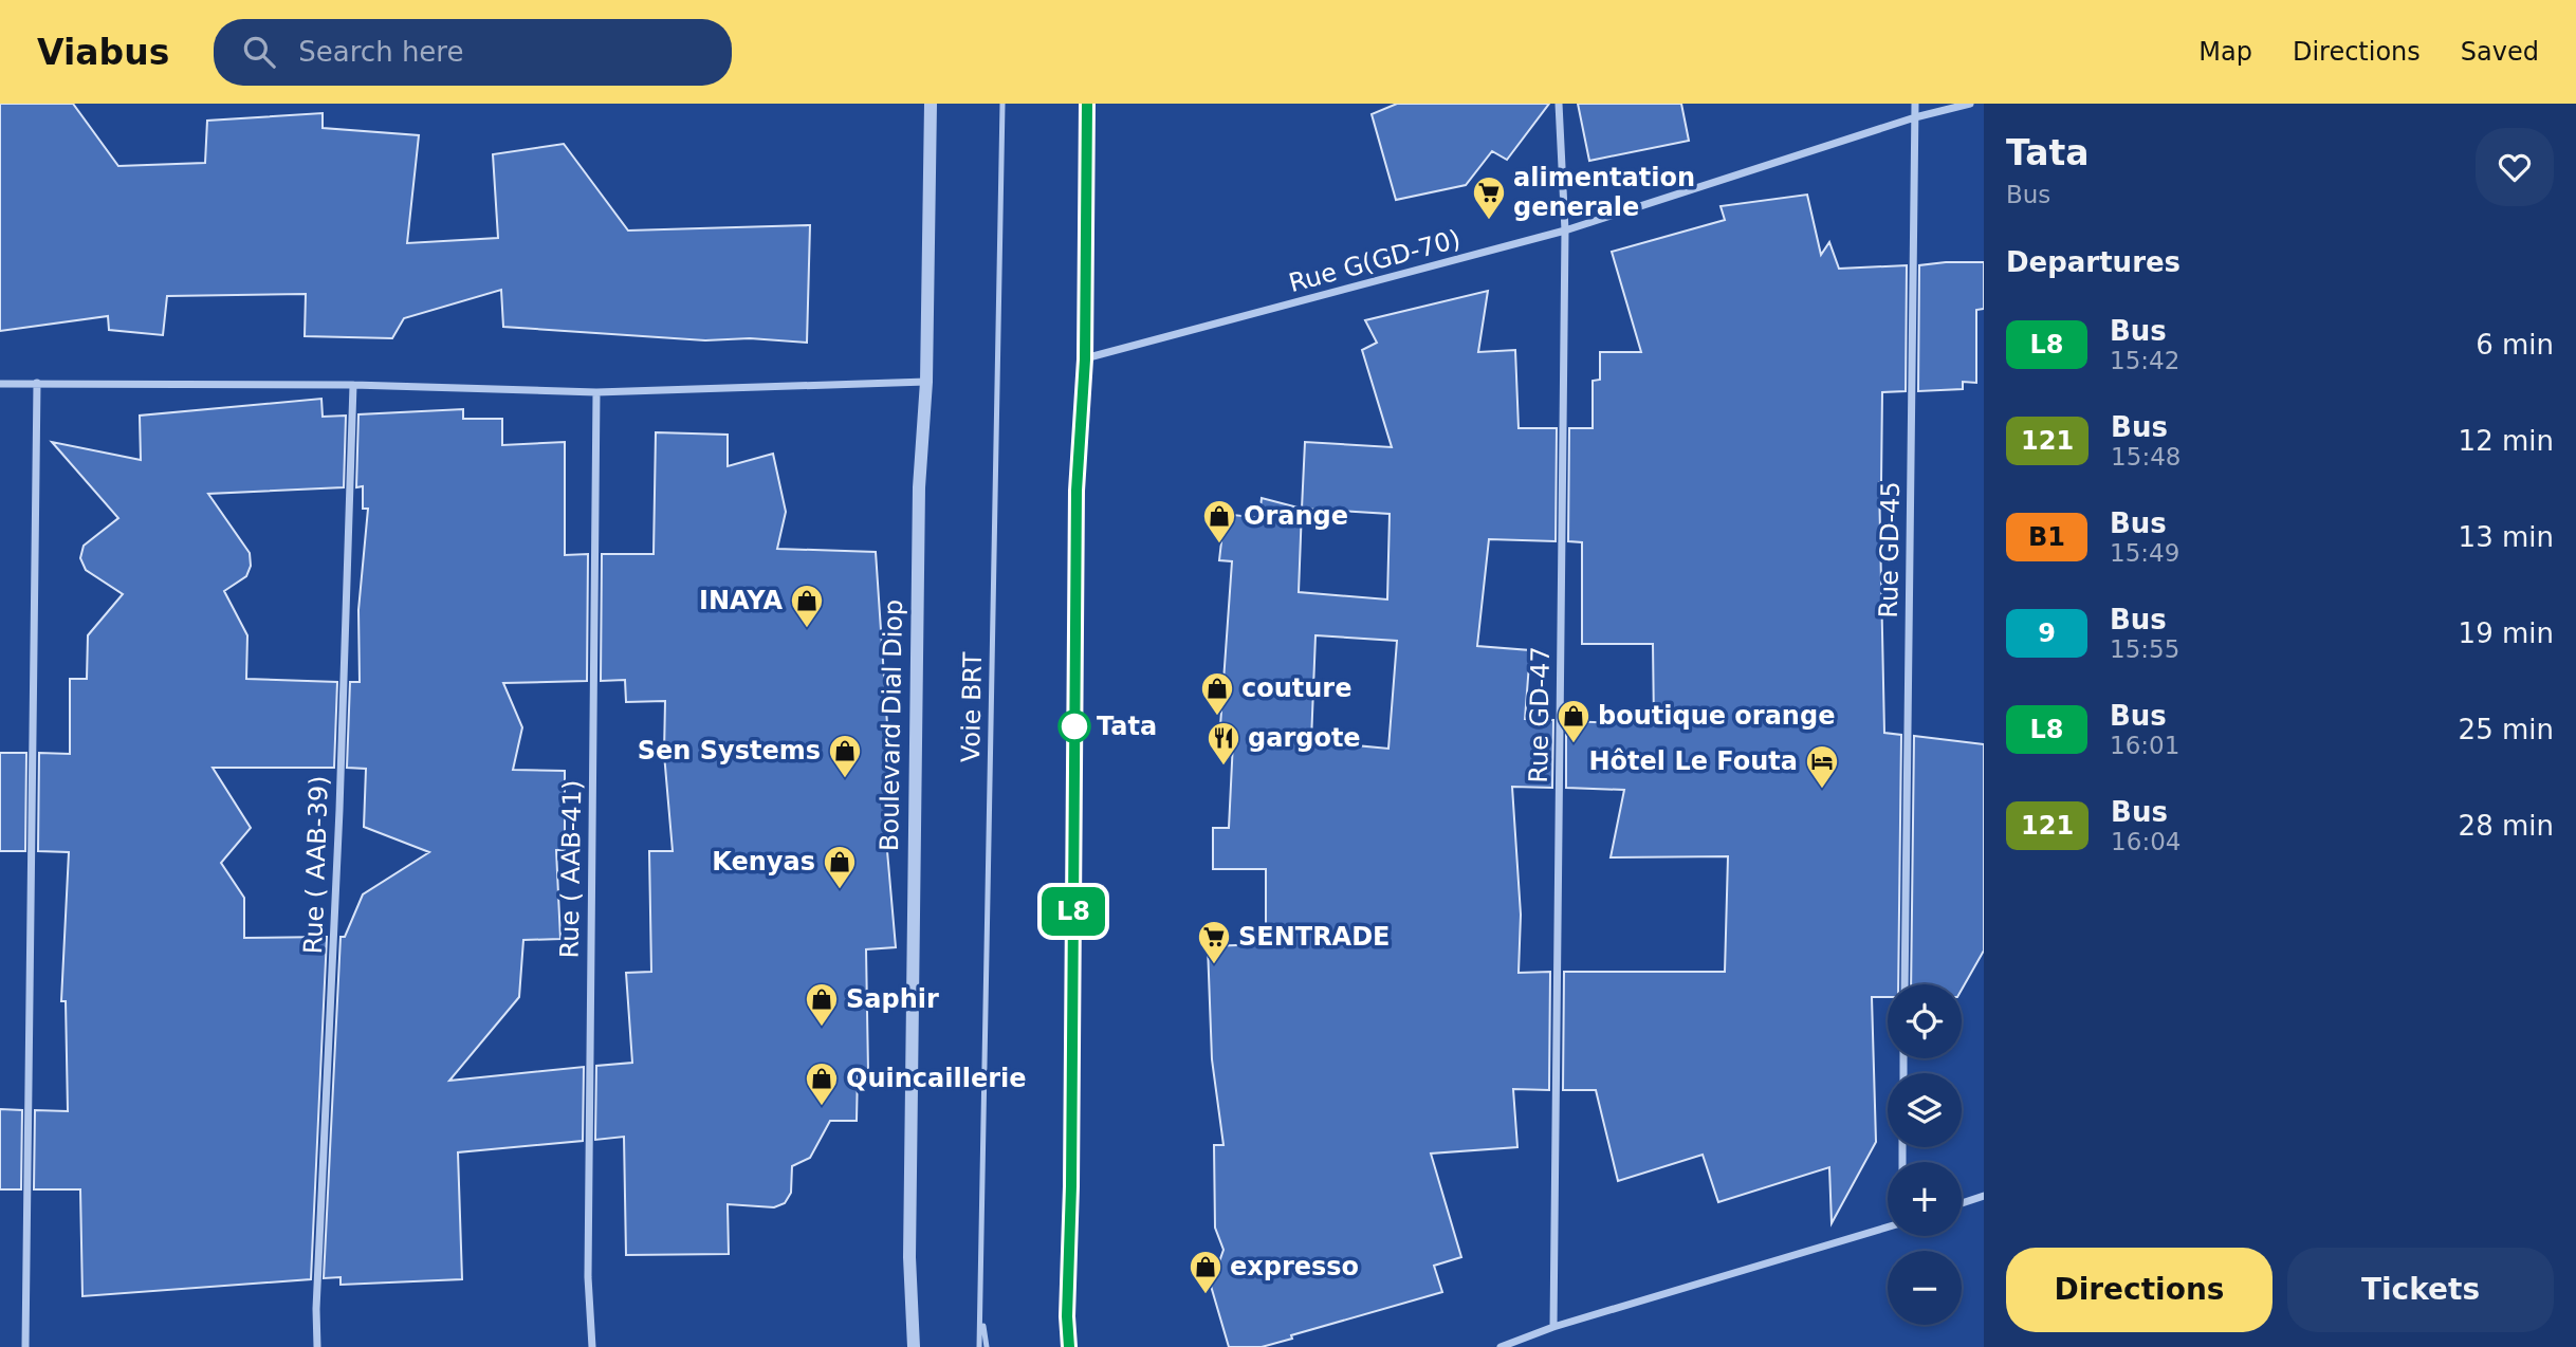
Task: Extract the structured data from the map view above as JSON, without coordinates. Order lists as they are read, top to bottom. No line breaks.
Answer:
{"streets":{"street":["Rue G(GD-70)","Rue GD-45","Rue GD-47","Boulevard Dial Diop","Rue ( AAB-39)","Rue ( AAB-41)"],"lane":["Voie BRT"]},"crossings":[["Rue G(GD-70)","Rue GD-45"],["Rue G(GD-70)","Rue GD-47"]],"places":{"supermarket":["alimentation generale","SENTRADE"],"shop":["Orange","INAYA","couture","boutique orange","Sen Systems","Kenyas","Saphir","Quincaillerie","expresso"],"other":["Tata"],"restaurant":["gargote"],"hotel":["Hôtel Le Fouta"]},"lines":["bus line L8"],"page":{"header":"Viabus","search":"Search here","nav":["Map","Directions","Saved"],"on_map":"L8","heading":[["Tata","Bus"],"Departures"],"list":[{"mark":"L8","name":"Bus","note":"15:42","value":"6 min"},{"mark":"121","name":"Bus","note":"15:48","value":"12 min"},{"mark":"B1","name":"Bus","note":"15:49","value":"13 min"},{"mark":"9","name":"Bus","note":"15:55","value":"19 min"},{"mark":"L8","name":"Bus","note":"16:01","value":"25 min"},{"mark":"121","name":"Bus","note":"16:04","value":"28 min"}],"map_buttons":["+","−"],"buttons":["Directions","Tickets"]}}
